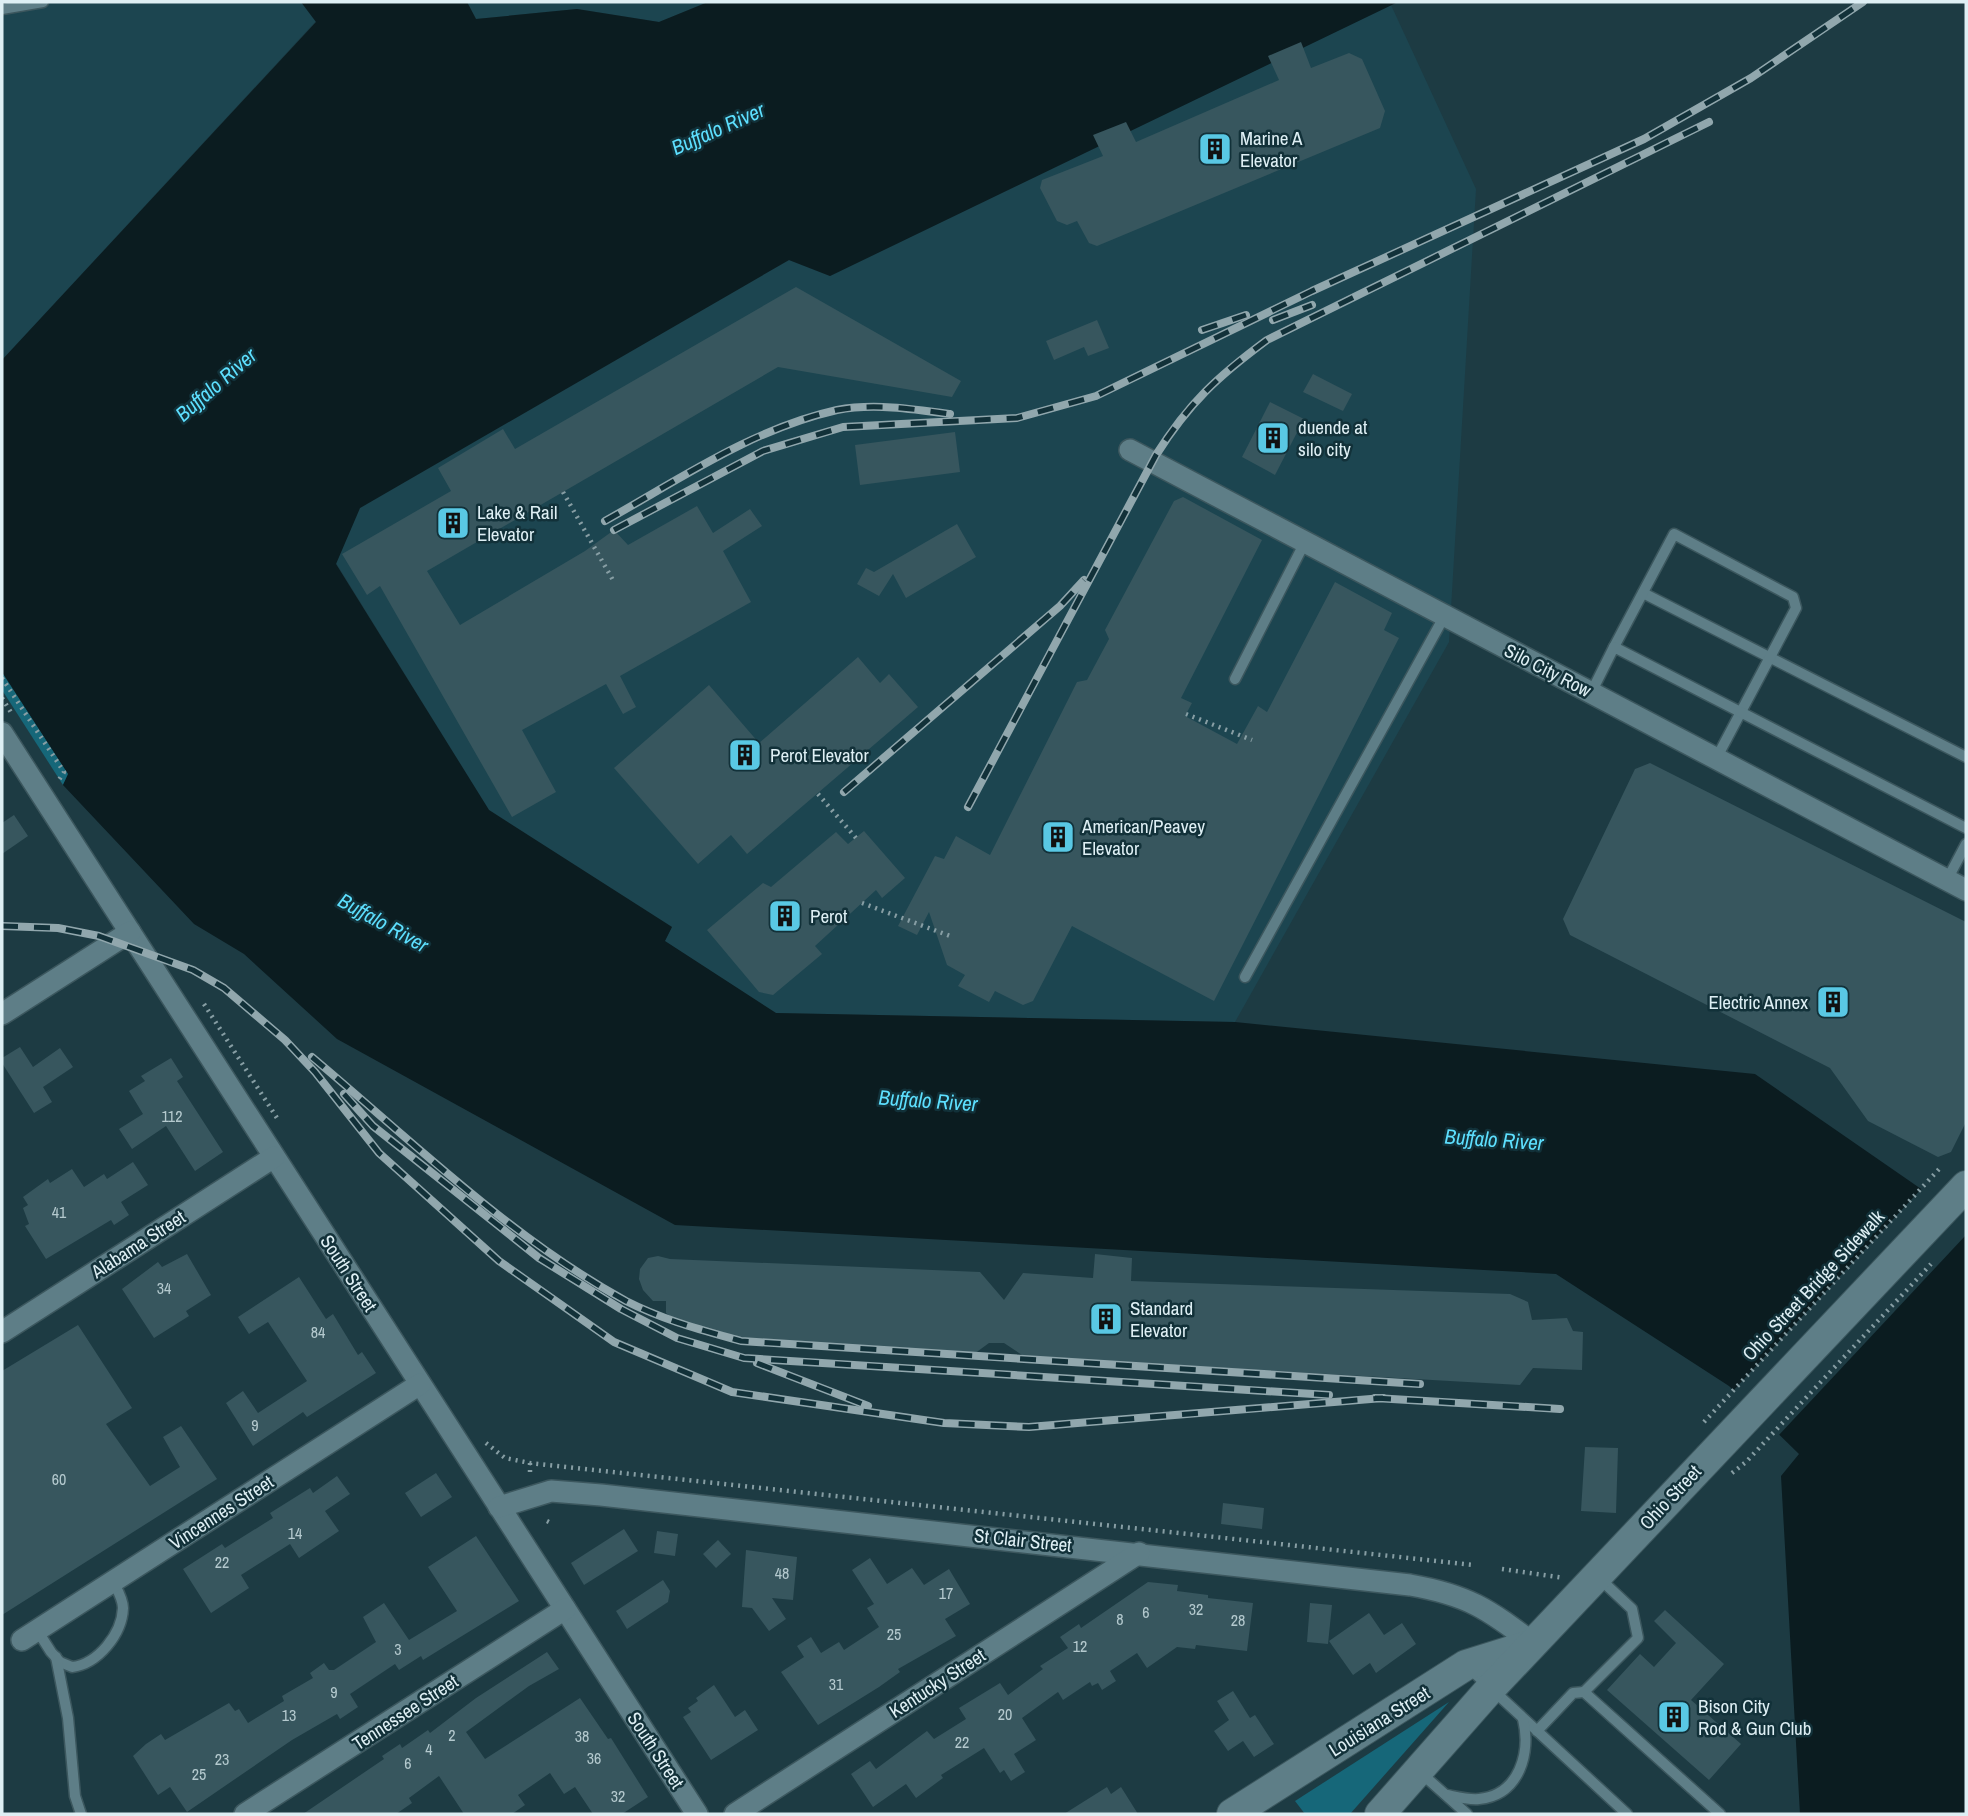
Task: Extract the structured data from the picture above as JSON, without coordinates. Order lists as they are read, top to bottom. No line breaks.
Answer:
{"streets":{"street":["Silo City Row","Alabama Street","South Street","Ohio Street","Vincennes Street","St Clair Street","Kentucky Street","Tennessee Street","Louisiana Street"],"path":["Ohio Street Bridge Sidewalk"]},"crossings":[["Alabama Street","South Street"],["South Street","Vincennes Street"],["South Street","St Clair Street"],["South Street","Tennessee Street"],["Ohio Street Bridge Sidewalk","Ohio Street"],["Ohio Street","St Clair Street"],["Ohio Street","Louisiana Street"],["St Clair Street","Kentucky Street"],["St Clair Street","Louisiana Street"]],"water":["Buffalo River"],"places":{"building":["Marine A Elevator","duende at silo city","Lake & Rail Elevator","Perot Elevator","American/Peavey Elevator","Perot","Electric Annex","Standard Elevator","Bison City Rod & Gun Club"]},"house_numbers":["112","41","34","84","9","60","14","22","48","17","32","6","8","28","25","12","3","31","9","20","13","2","38","22","4","36","23","6","25","32"]}
